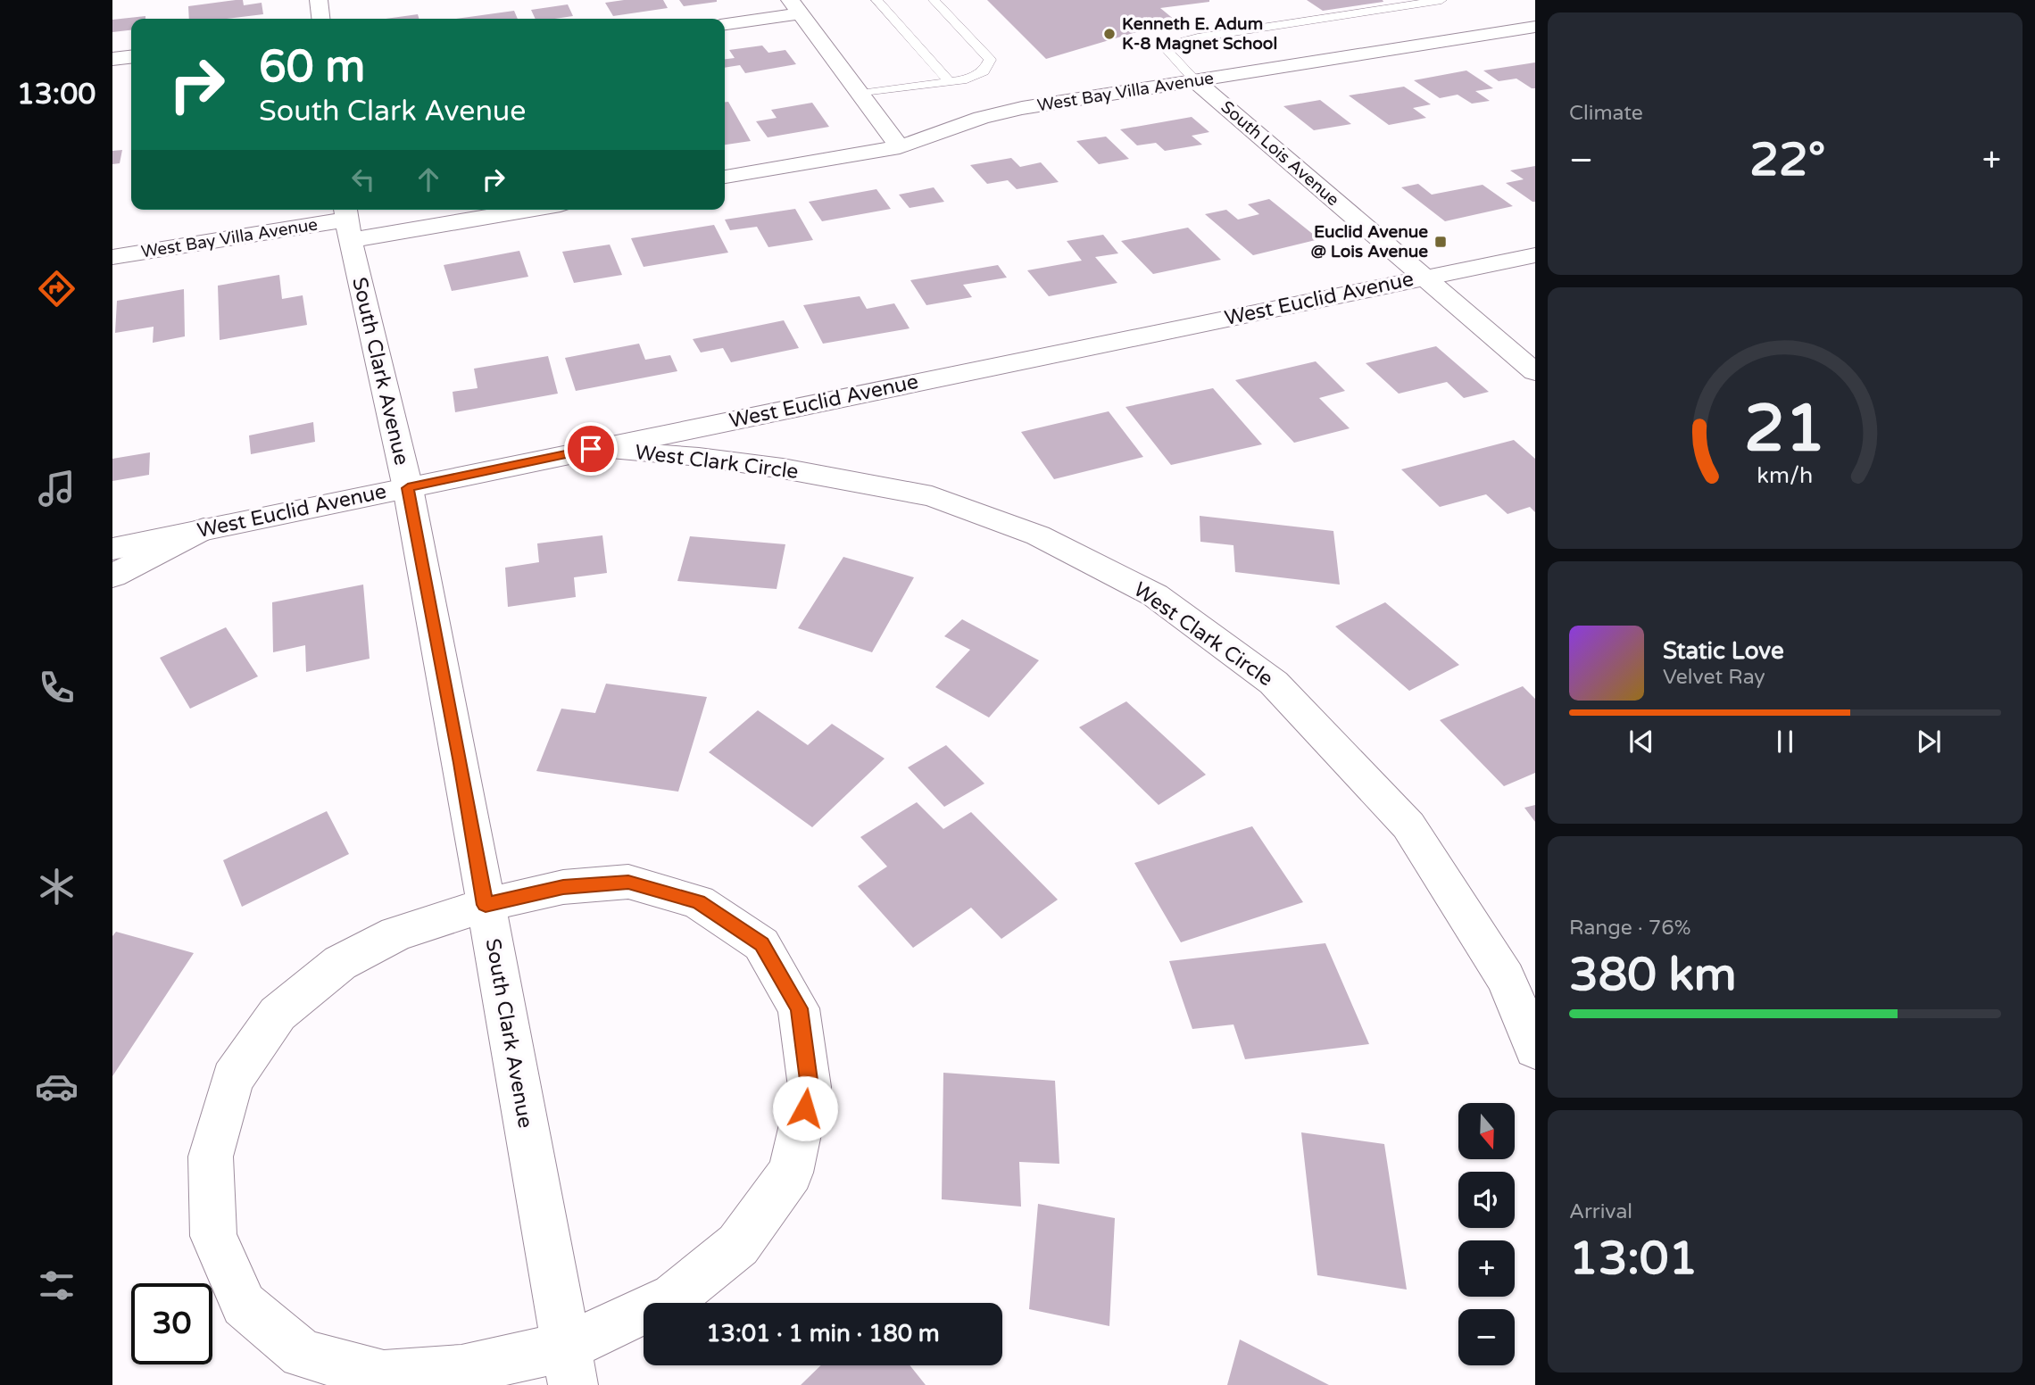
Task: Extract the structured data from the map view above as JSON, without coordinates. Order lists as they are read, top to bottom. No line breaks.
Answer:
{"streets":{"street":["West Bay Villa Avenue","South Lois Avenue","West Euclid Avenue","South Clark Avenue","West Clark Circle"]},"crossings":[["West Bay Villa Avenue","South Lois Avenue"],["West Bay Villa Avenue","South Clark Avenue"],["South Lois Avenue","West Euclid Avenue"],["West Euclid Avenue","South Clark Avenue"],["West Euclid Avenue","West Clark Circle"]],"places":{"other":["Kenneth E. Adum K-8 Magnet School"],"transit":["Euclid Avenue @ Lois Avenue"]},"north":"bottom","page":{"tabs":"13:00","tile":["Climate",["Range · 76%","380 km"],["Arrival","13:01"]],"turn":["60 m","South Clark Avenue"],"heat":["−","22°","+"],"song":["Static Love","Velvet Ray"],"map_buttons":["+","−"],"limit":"30","trip":"13:01 · 1 min · 180 m","gauge":["21","km/h"]}}
